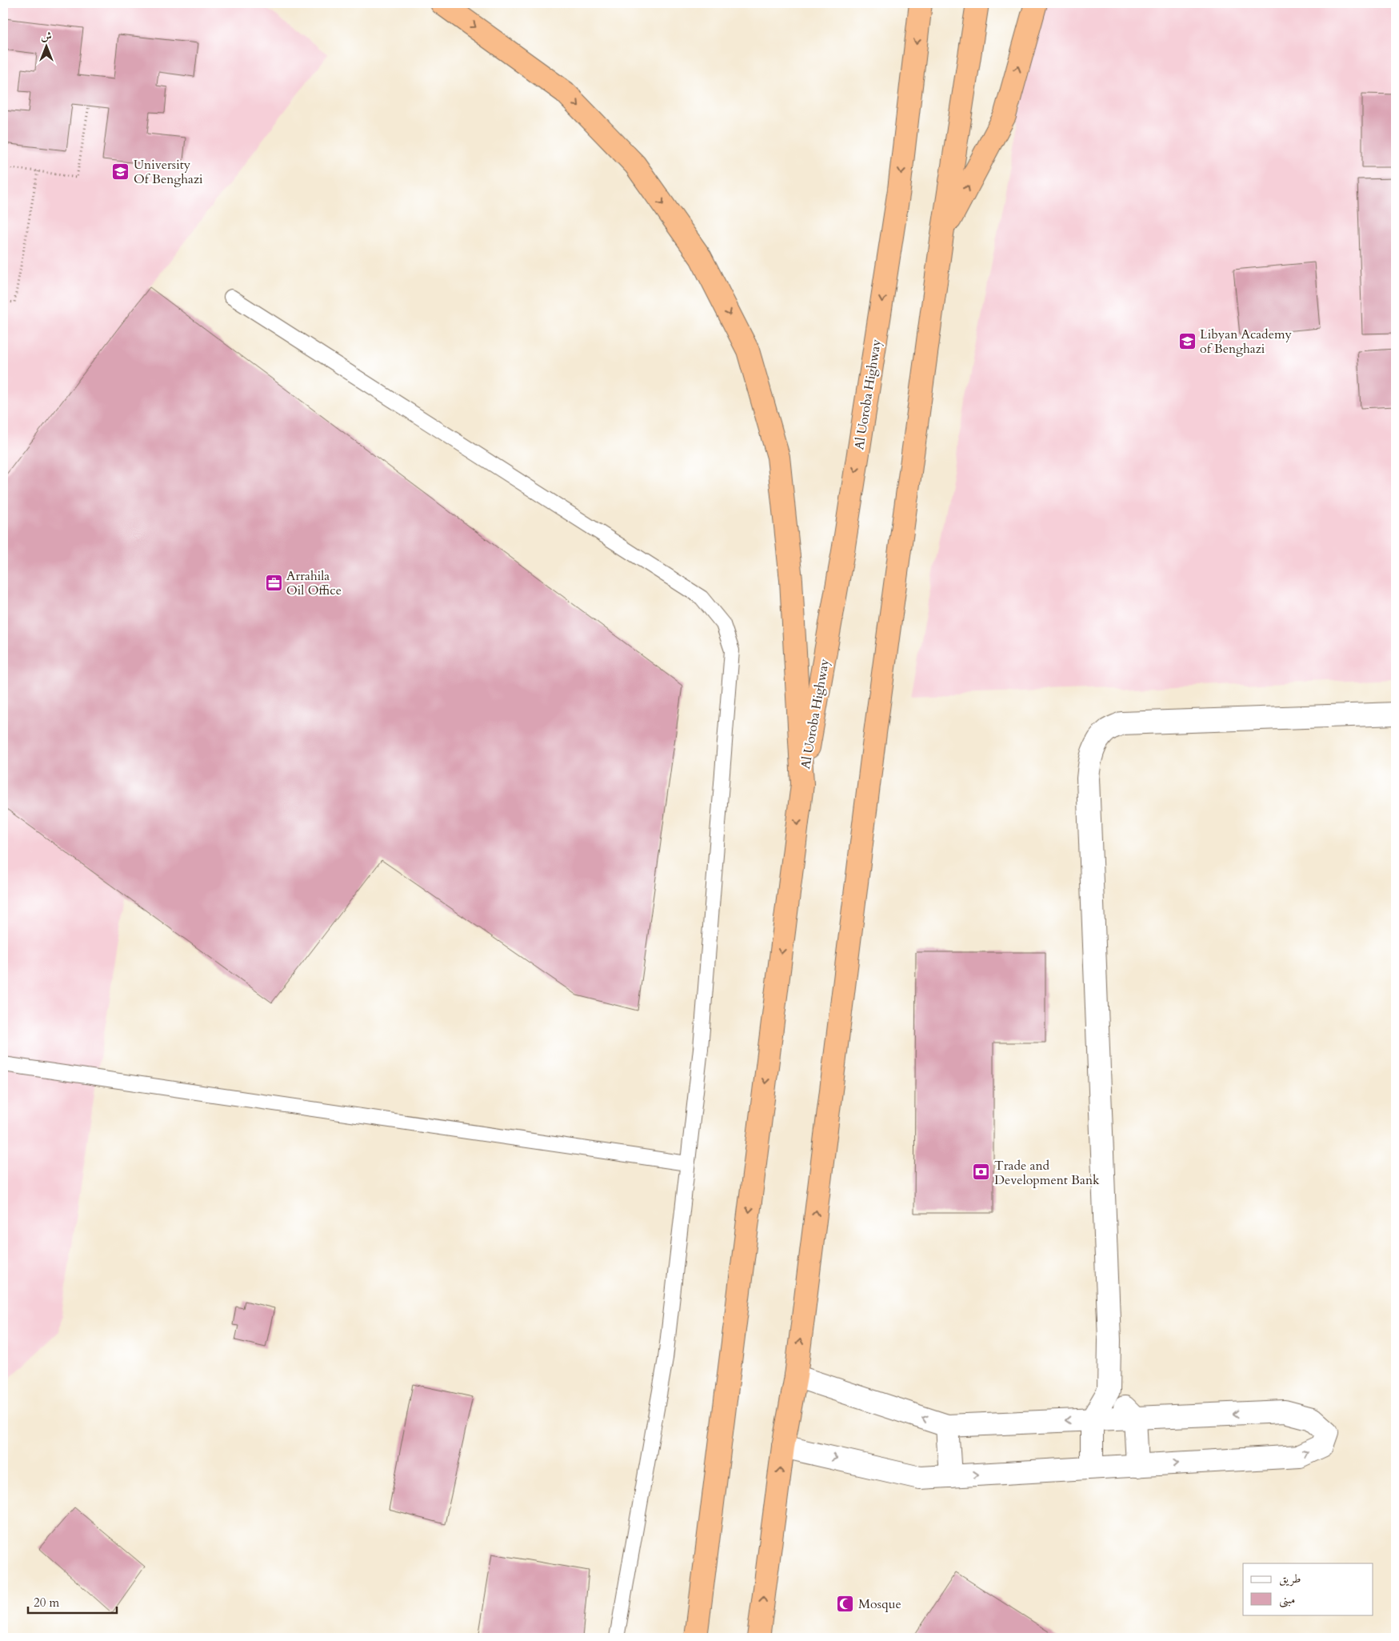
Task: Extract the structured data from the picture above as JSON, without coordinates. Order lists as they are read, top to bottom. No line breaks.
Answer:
{"streets":{"highway":["Al Uoroba Highway"]},"places":{"school or university":["University Of Benghazi","Libyan Academy of Benghazi"],"office":["Arrahila Oil Office"],"bank":["Trade and Development Bank"],"mosque":["Mosque"]},"legend":["طريق","مبنى"],"scale_bar":"20 m","north":"top"}
